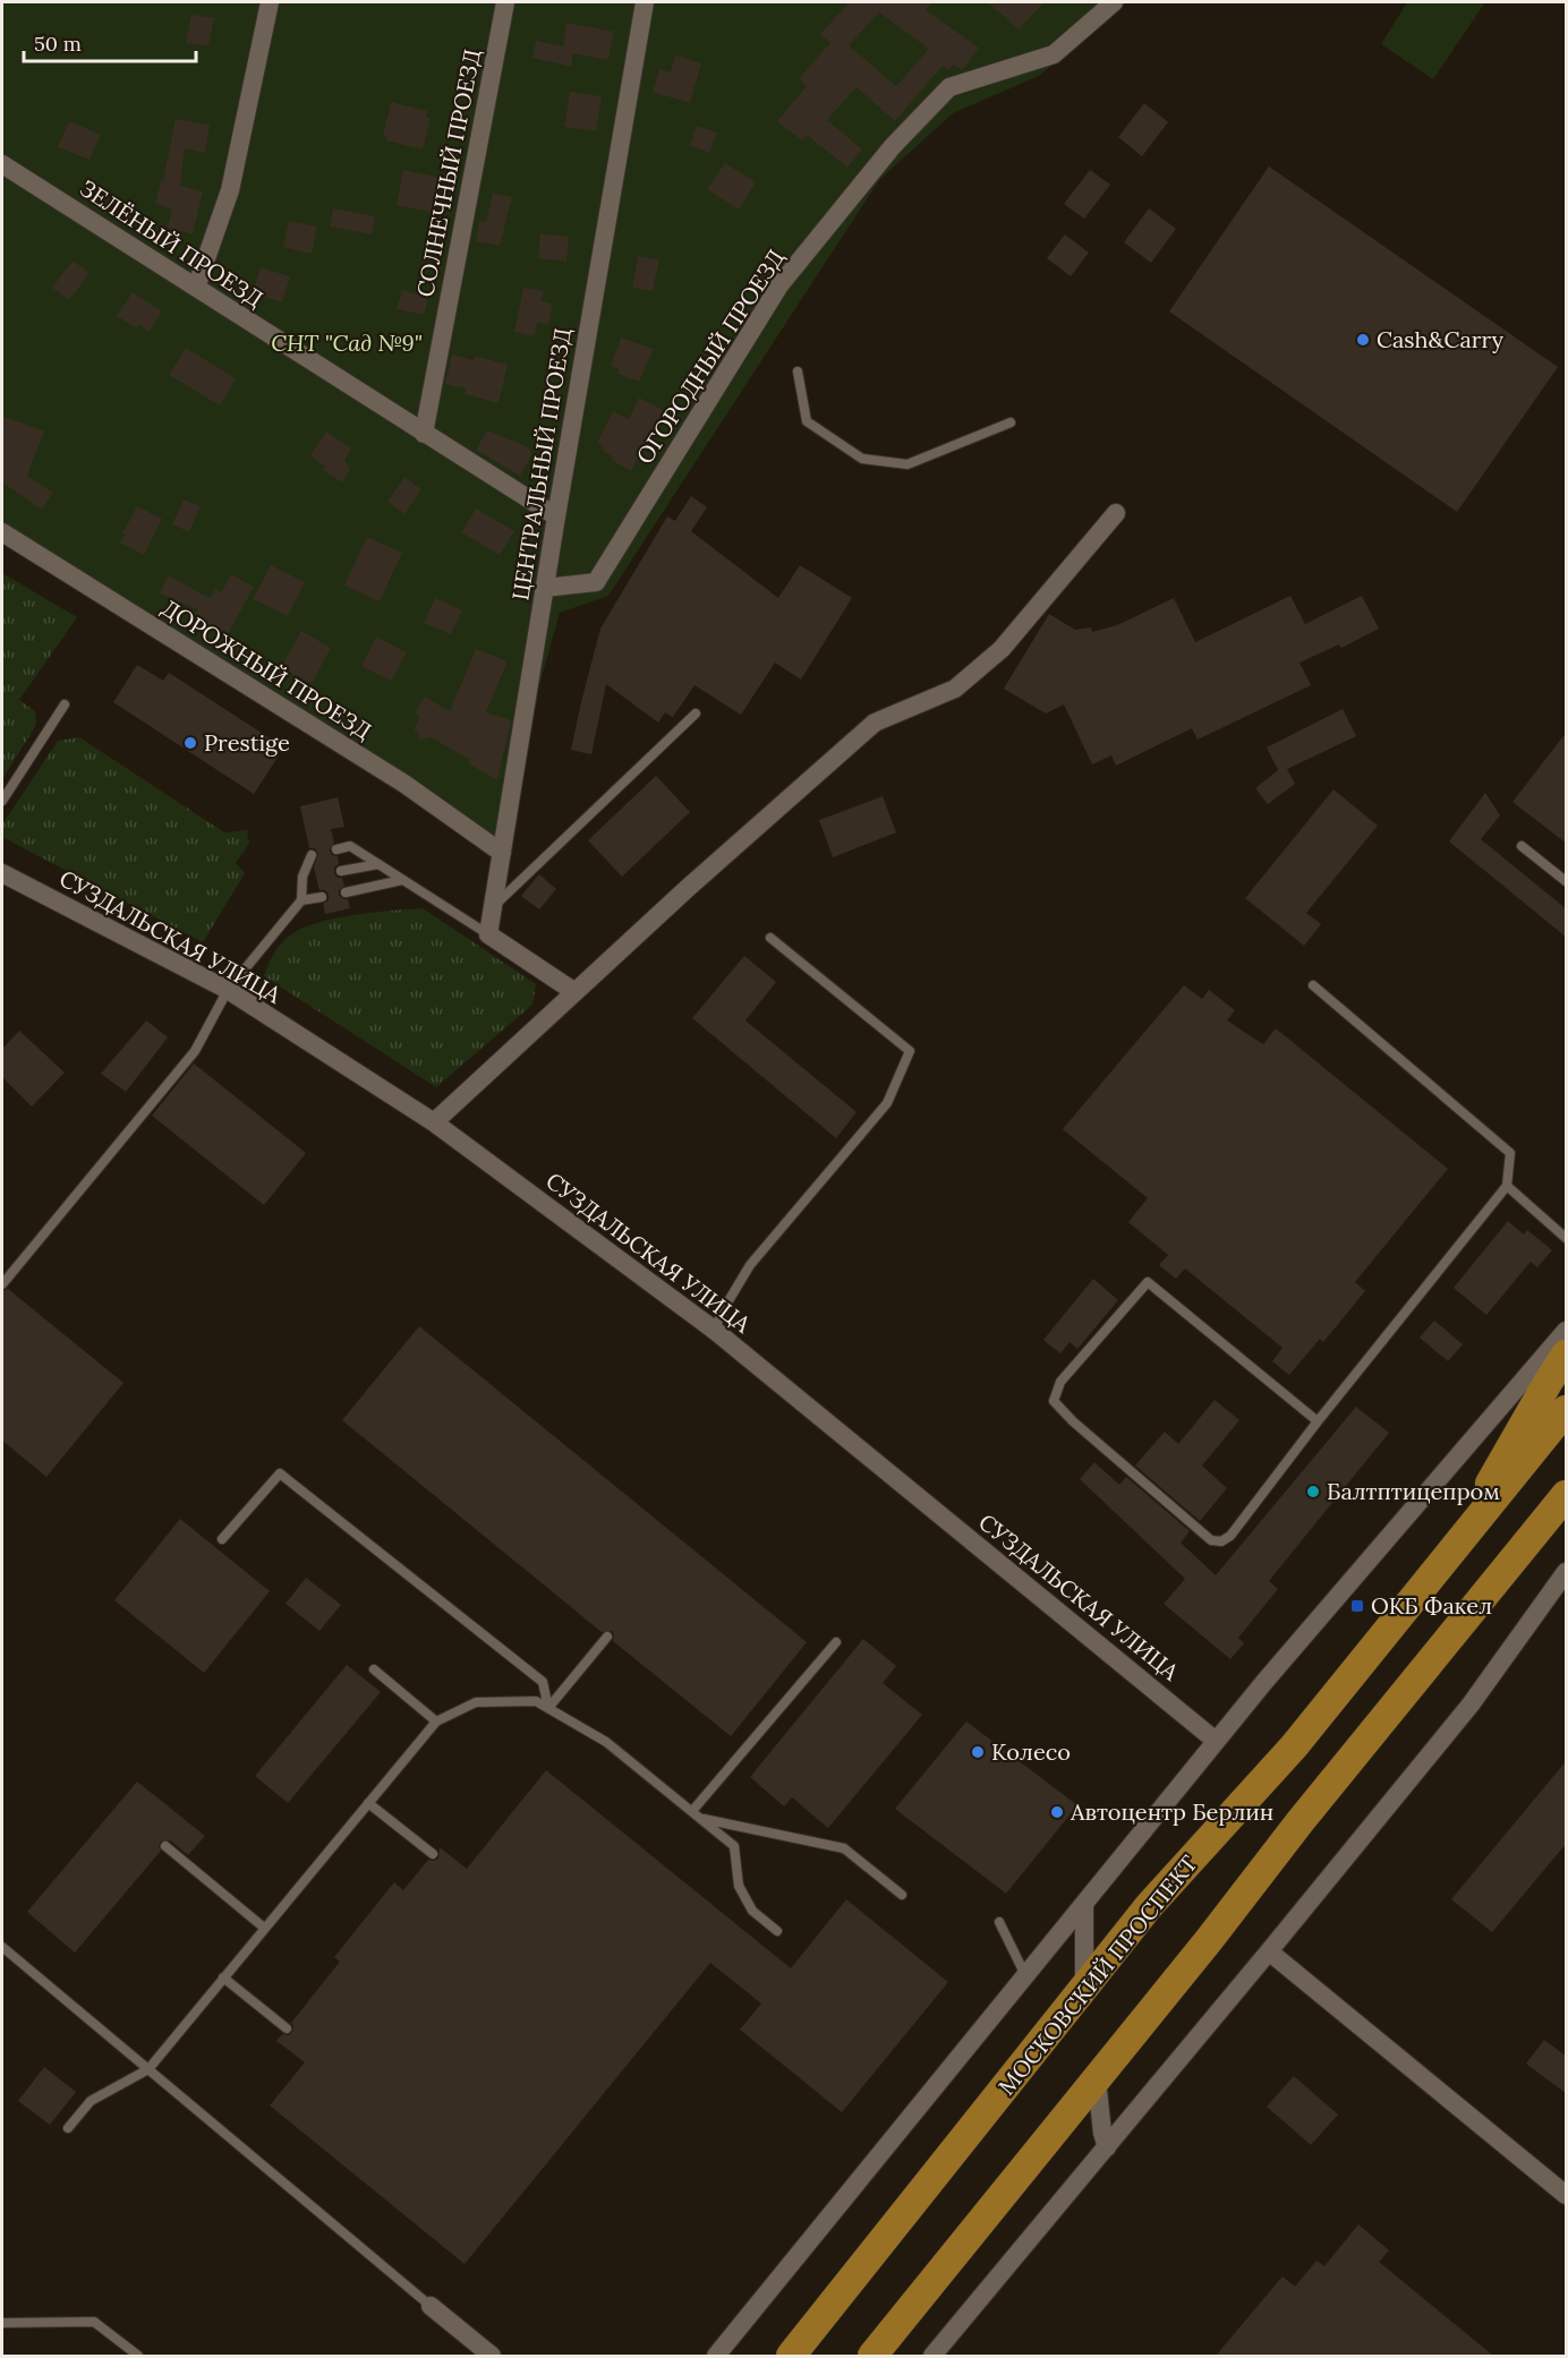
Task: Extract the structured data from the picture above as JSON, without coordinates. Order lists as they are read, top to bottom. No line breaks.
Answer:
{"streets":{"main road":["МОСКОВСКИЙ ПРОСПЕКТ"],"street":["СОЛНЕЧНЫЙ ПРОЕЗД","ЗЕЛЁНЫЙ ПРОЕЗД","ОГОРОДНЫЙ ПРОЕЗД","ЦЕНТРАЛЬНЫЙ ПРОЕЗД","ДОРОЖНЫЙ ПРОЕЗД","СУЗДАЛЬСКАЯ УЛИЦА"]},"crossings":[["СОЛНЕЧНЫЙ ПРОЕЗД","ЗЕЛЁНЫЙ ПРОЕЗД"],["ЗЕЛЁНЫЙ ПРОЕЗД","ЦЕНТРАЛЬНЫЙ ПРОЕЗД"],["ОГОРОДНЫЙ ПРОЕЗД","ЦЕНТРАЛЬНЫЙ ПРОЕЗД"],["ЦЕНТРАЛЬНЫЙ ПРОЕЗД","ДОРОЖНЫЙ ПРОЕЗД"]],"parks":["СНТ \"Сад №9\""],"places":{"other":["Cash&Carry","Prestige","Балтптицепром","Колесо","Автоцентр Берлин"],"transit":["ОКБ Факел"]},"scale_bar":"50 m"}
